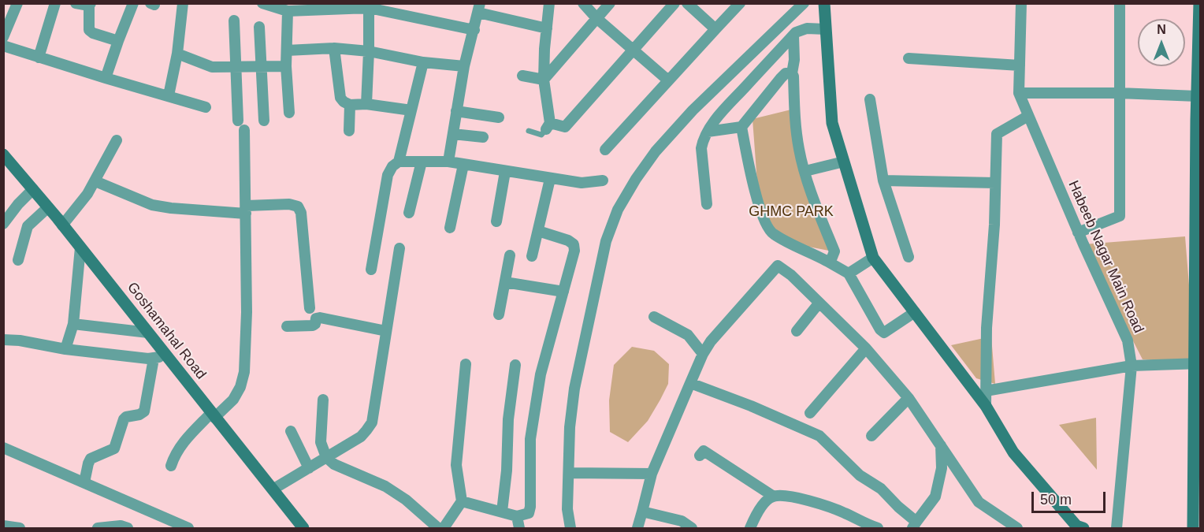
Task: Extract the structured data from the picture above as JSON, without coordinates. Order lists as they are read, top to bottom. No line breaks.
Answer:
{"streets":{"street":["Habeeb Nagar Main Road","Goshamahal Road"]},"parks":["GHMC PARK"],"scale_bar":"50 m","north":"top"}
